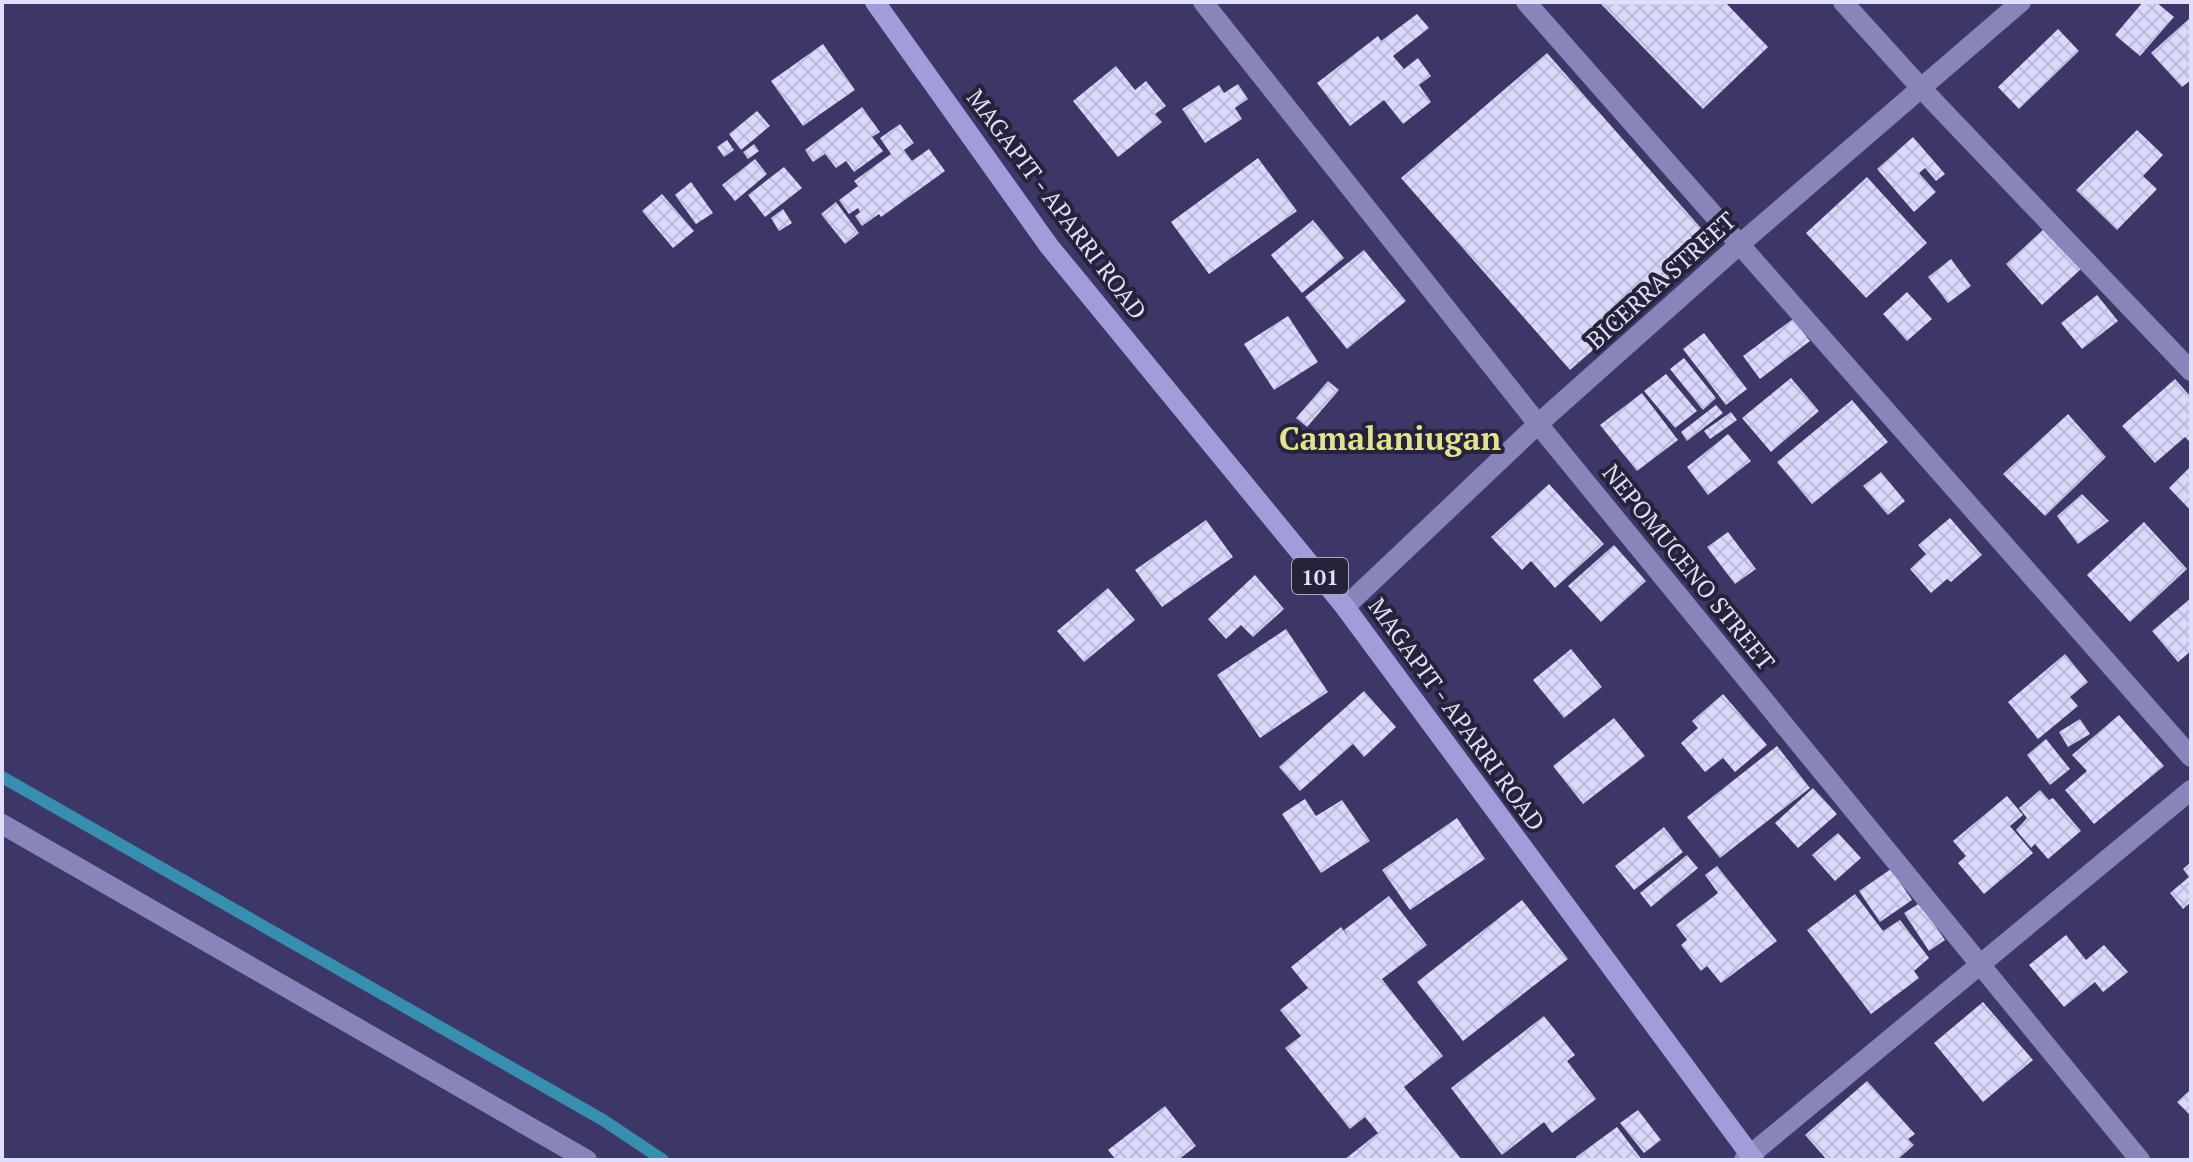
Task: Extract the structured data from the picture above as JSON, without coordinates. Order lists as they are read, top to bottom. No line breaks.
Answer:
{"streets":{"main road":["MAGAPIT - APARRI ROAD","101"],"street":["BICERRA STREET","NEPOMUCENO STREET"]},"crossings":[["MAGAPIT - APARRI ROAD","BICERRA STREET"],["BICERRA STREET","NEPOMUCENO STREET"]],"districts":["Camalaniugan"]}
